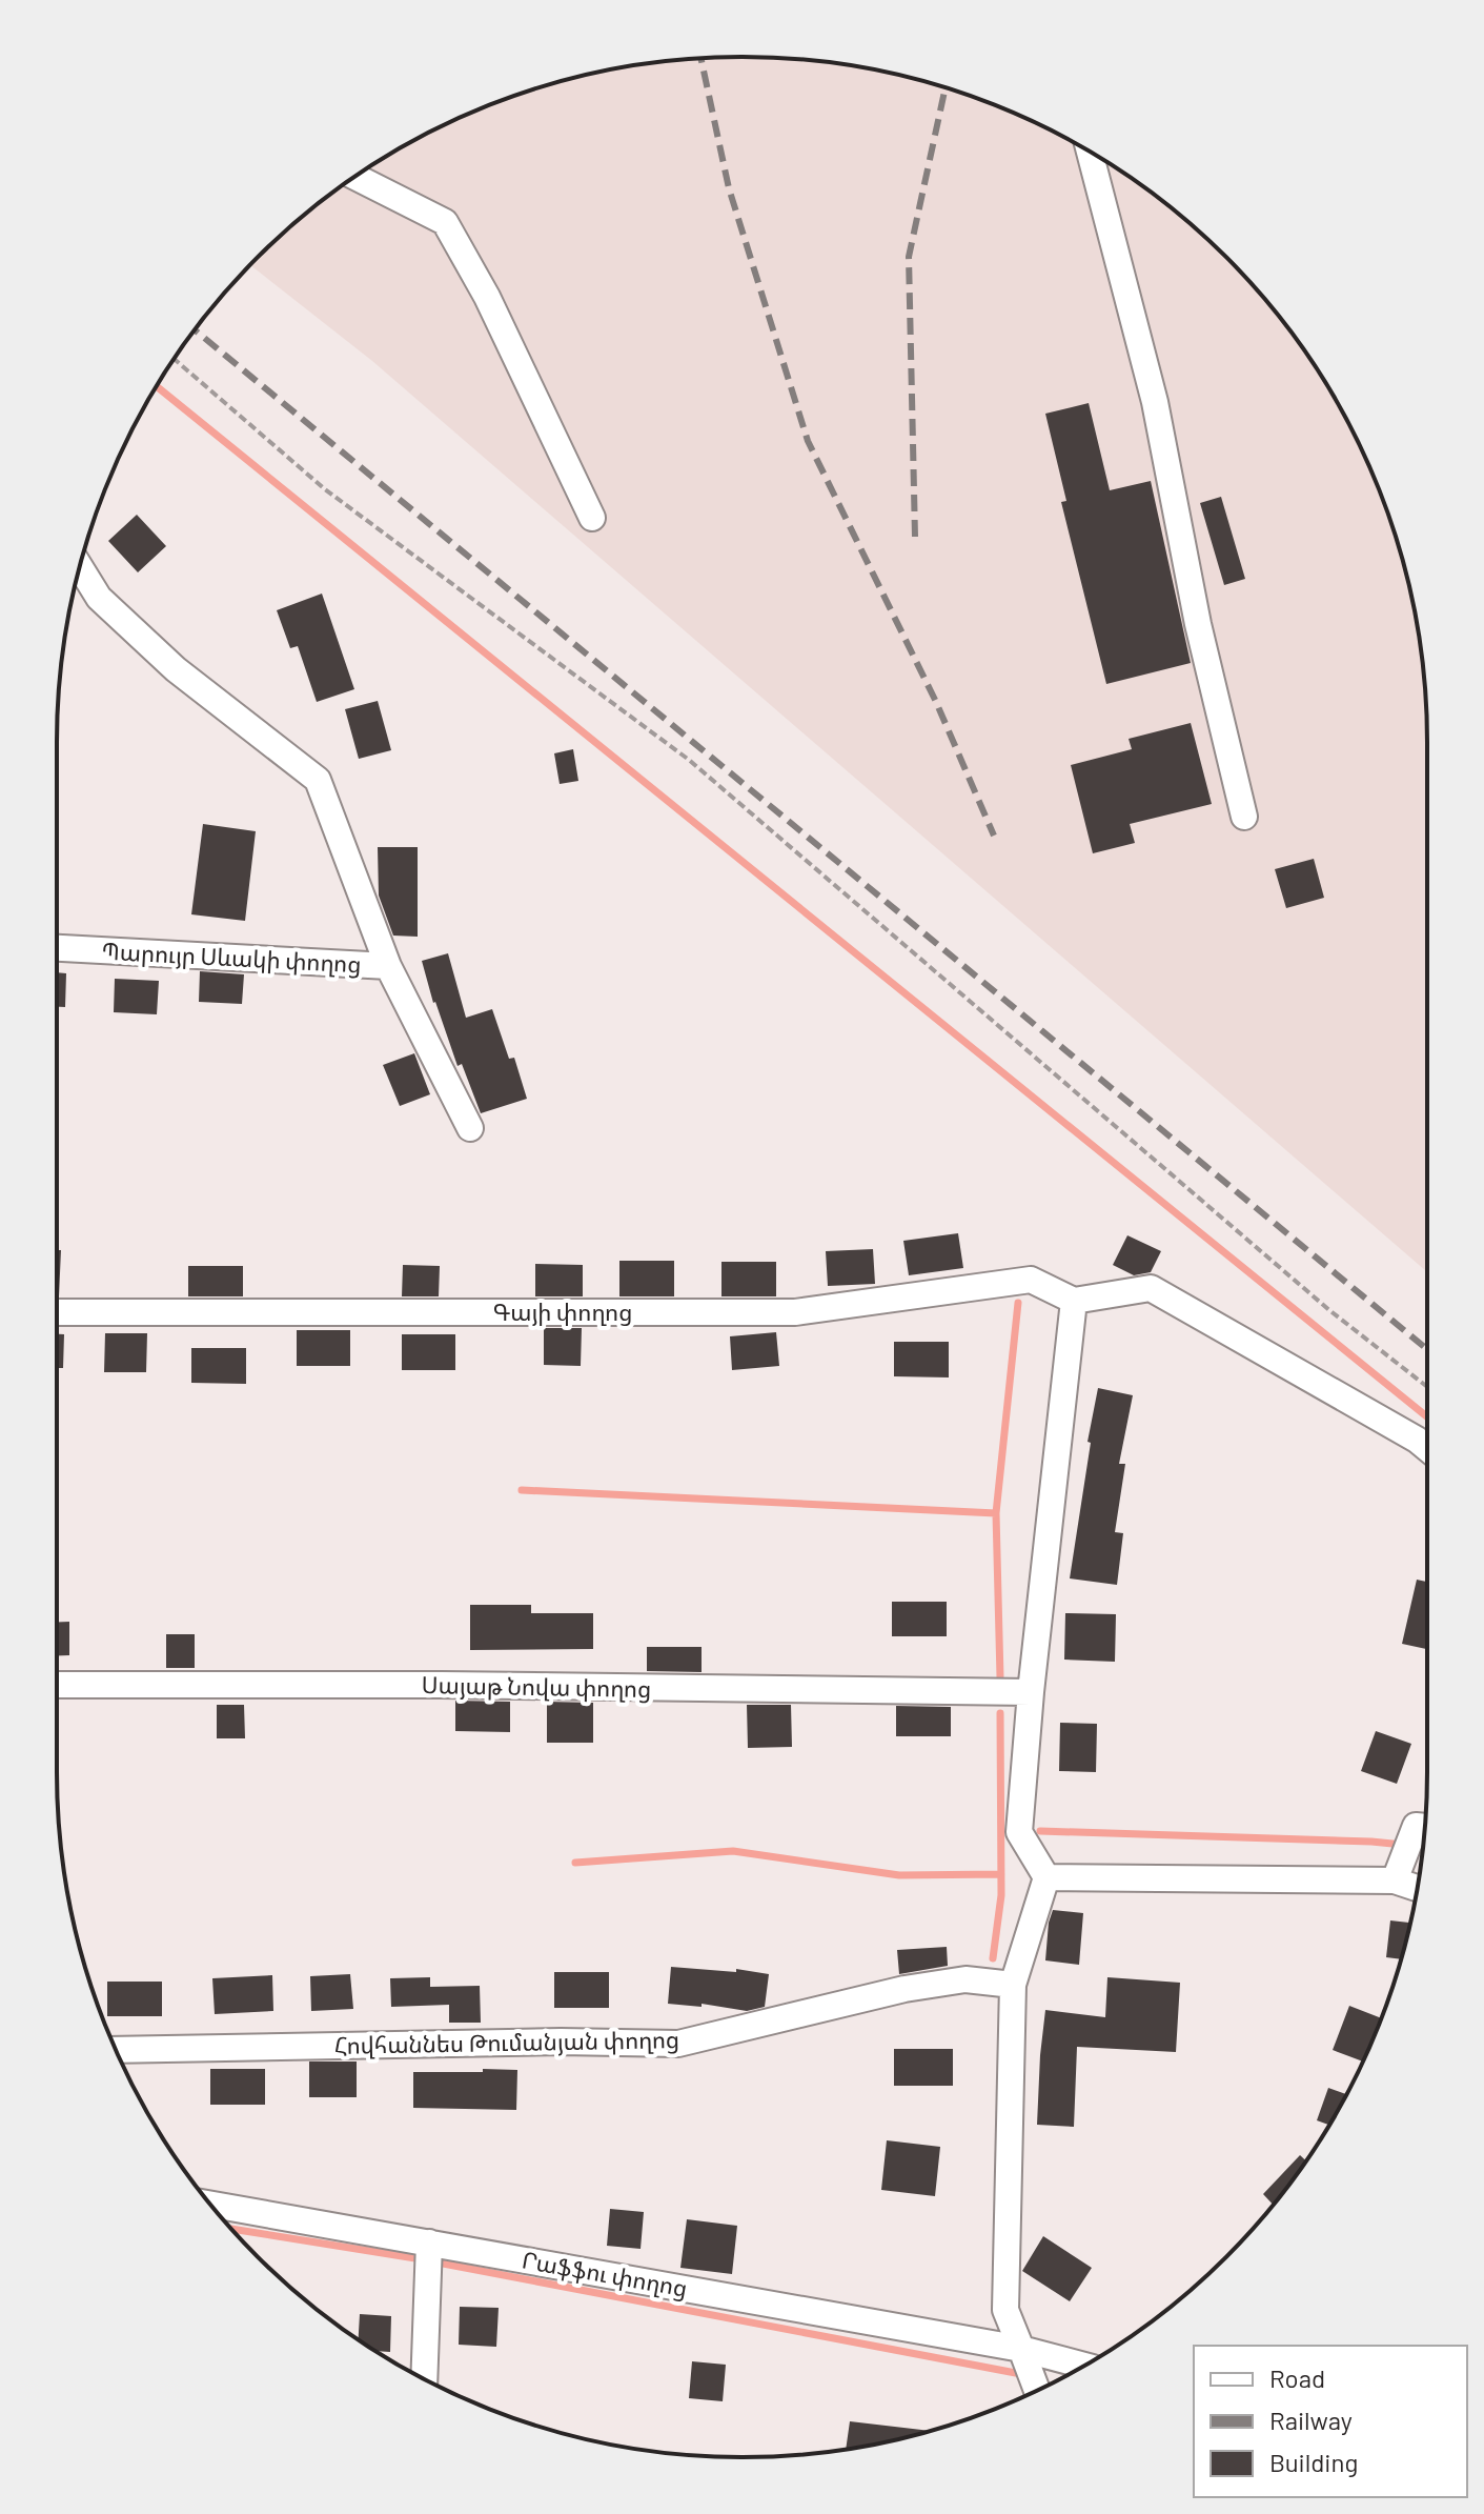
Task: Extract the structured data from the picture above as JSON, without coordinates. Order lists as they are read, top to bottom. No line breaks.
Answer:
{"streets":{"street":["Պարույր Սևակի փողոց","Գայի փողոց","Սայաթ Նովա փողոց","Հովհաննես Թումանյան փողոց","Րաֆֆու փողոց"]},"legend":["Road","Railway","Building"]}
